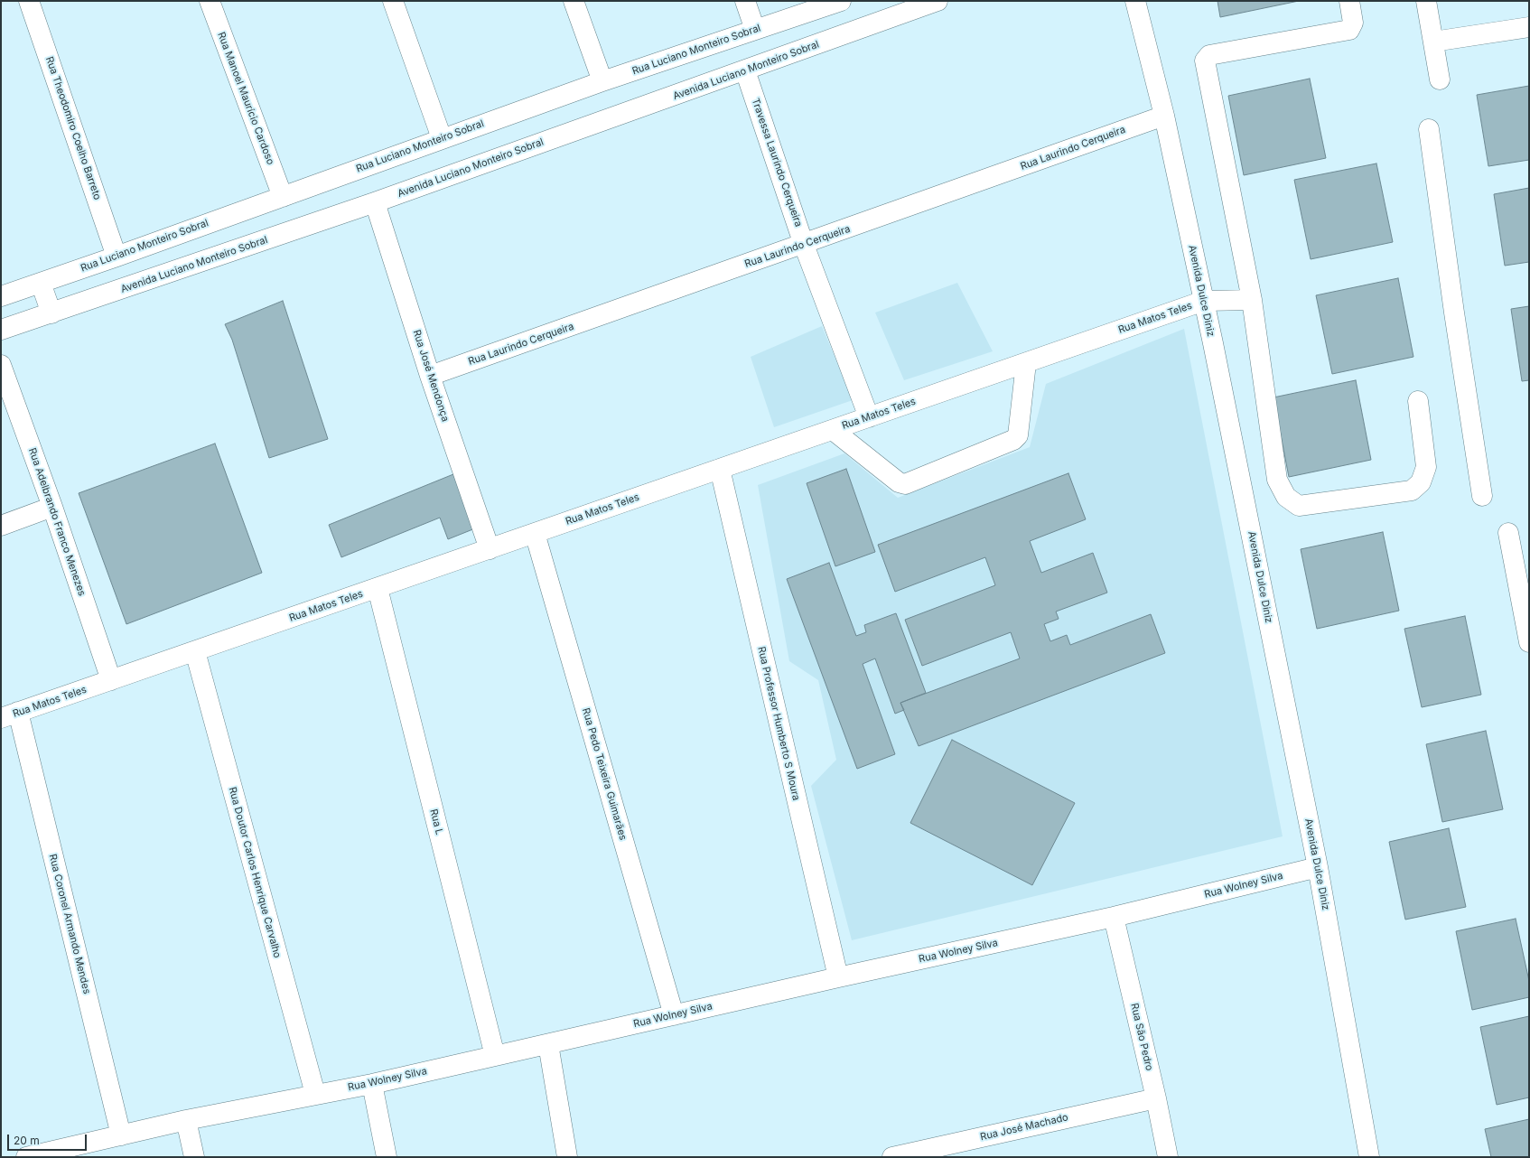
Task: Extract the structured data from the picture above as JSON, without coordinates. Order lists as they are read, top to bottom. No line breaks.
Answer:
{"streets":{"street":["Rua Luciano Monteiro Sobral","Avenida Luciano Monteiro Sobral","Rua Manoel Maurício Cardoso","Rua Theodomiro Coelho Barreto","Rua Laurindo Cerqueira","Travessa Laurindo Cerqueira","Avenida Dulce Diniz","Rua Matos Teles","Rua José Mendonça","Rua Adelbrando Franco Menezes","Rua Professor Humberto S Moura","Rua Pedo Teixeira Guimarães","Rua L","Rua Doutor Carlos Henrique Carvalho","Rua Wolney Silva","Rua Coronel Armando Mendes","Rua São Pedro","Rua José Machado"]},"crossings":[["Rua Luciano Monteiro Sobral","Rua Manoel Maurício Cardoso"],["Rua Luciano Monteiro Sobral","Rua Theodomiro Coelho Barreto"],["Avenida Luciano Monteiro Sobral","Travessa Laurindo Cerqueira"],["Avenida Luciano Monteiro Sobral","Rua José Mendonça"],["Rua Laurindo Cerqueira","Travessa Laurindo Cerqueira"],["Rua Laurindo Cerqueira","Avenida Dulce Diniz"],["Rua Laurindo Cerqueira","Rua José Mendonça"],["Travessa Laurindo Cerqueira","Rua Matos Teles"],["Avenida Dulce Diniz","Rua Matos Teles"],["Avenida Dulce Diniz","Rua Wolney Silva"],["Rua Matos Teles","Rua José Mendonça"],["Rua Matos Teles","Rua Adelbrando Franco Menezes"],["Rua Matos Teles","Rua Professor Humberto S Moura"],["Rua Matos Teles","Rua Pedo Teixeira Guimarães"],["Rua Matos Teles","Rua L"],["Rua Matos Teles","Rua Doutor Carlos Henrique Carvalho"],["Rua Matos Teles","Rua Coronel Armando Mendes"],["Rua Professor Humberto S Moura","Rua Wolney Silva"],["Rua Pedo Teixeira Guimarães","Rua Wolney Silva"],["Rua L","Rua Wolney Silva"],["Rua Doutor Carlos Henrique Carvalho","Rua Wolney Silva"],["Rua Wolney Silva","Rua Coronel Armando Mendes"],["Rua Wolney Silva","Rua São Pedro"],["Rua São Pedro","Rua José Machado"]],"scale_bar":"20 m"}
